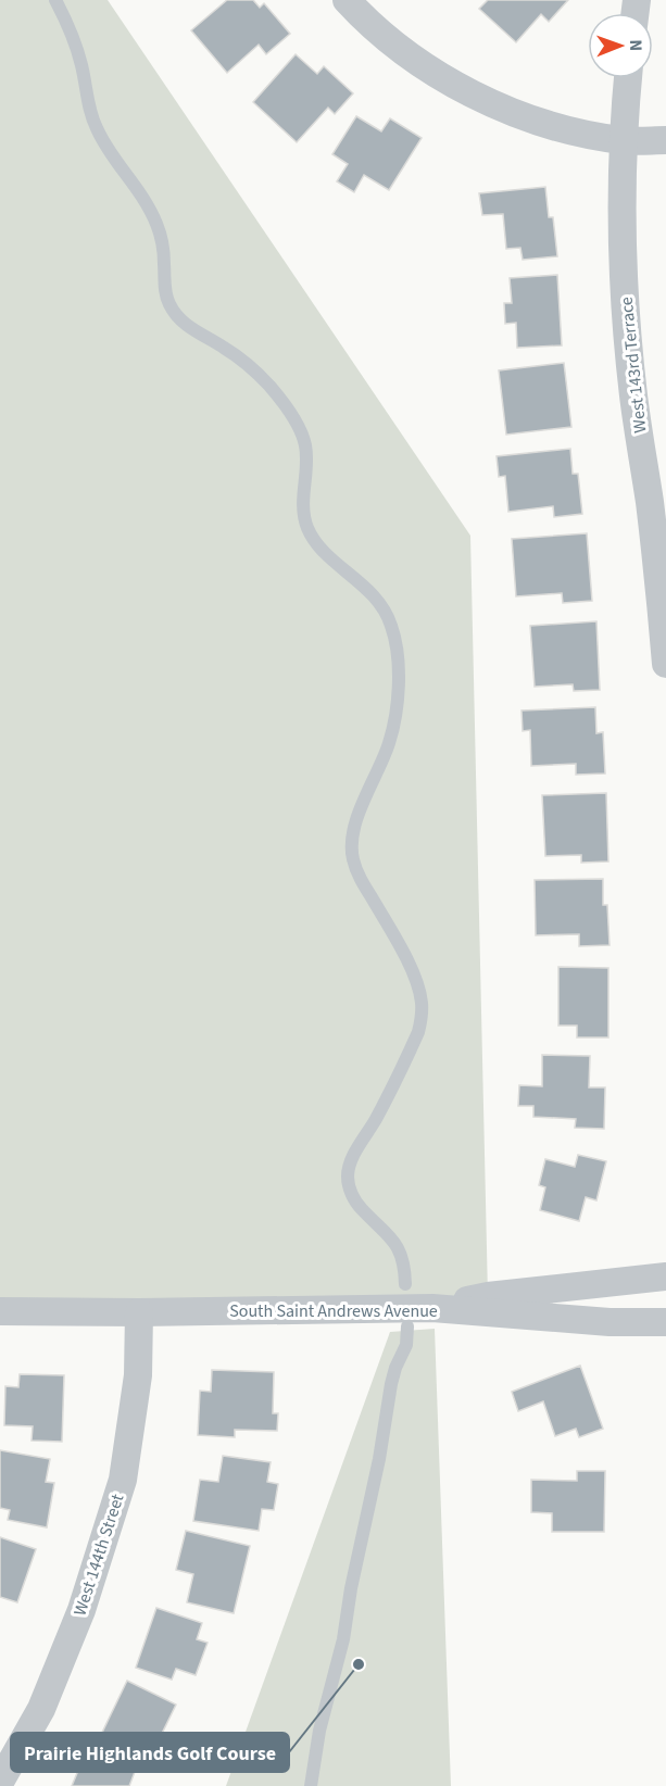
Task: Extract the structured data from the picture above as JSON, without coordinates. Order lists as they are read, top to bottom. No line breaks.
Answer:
{"streets":{"street":["West 143rd Terrace","South Saint Andrews Avenue","West 144th Street"]},"crossings":[["South Saint Andrews Avenue","West 144th Street"]],"places":["Prairie Highlands Golf Course"],"north":"right"}
